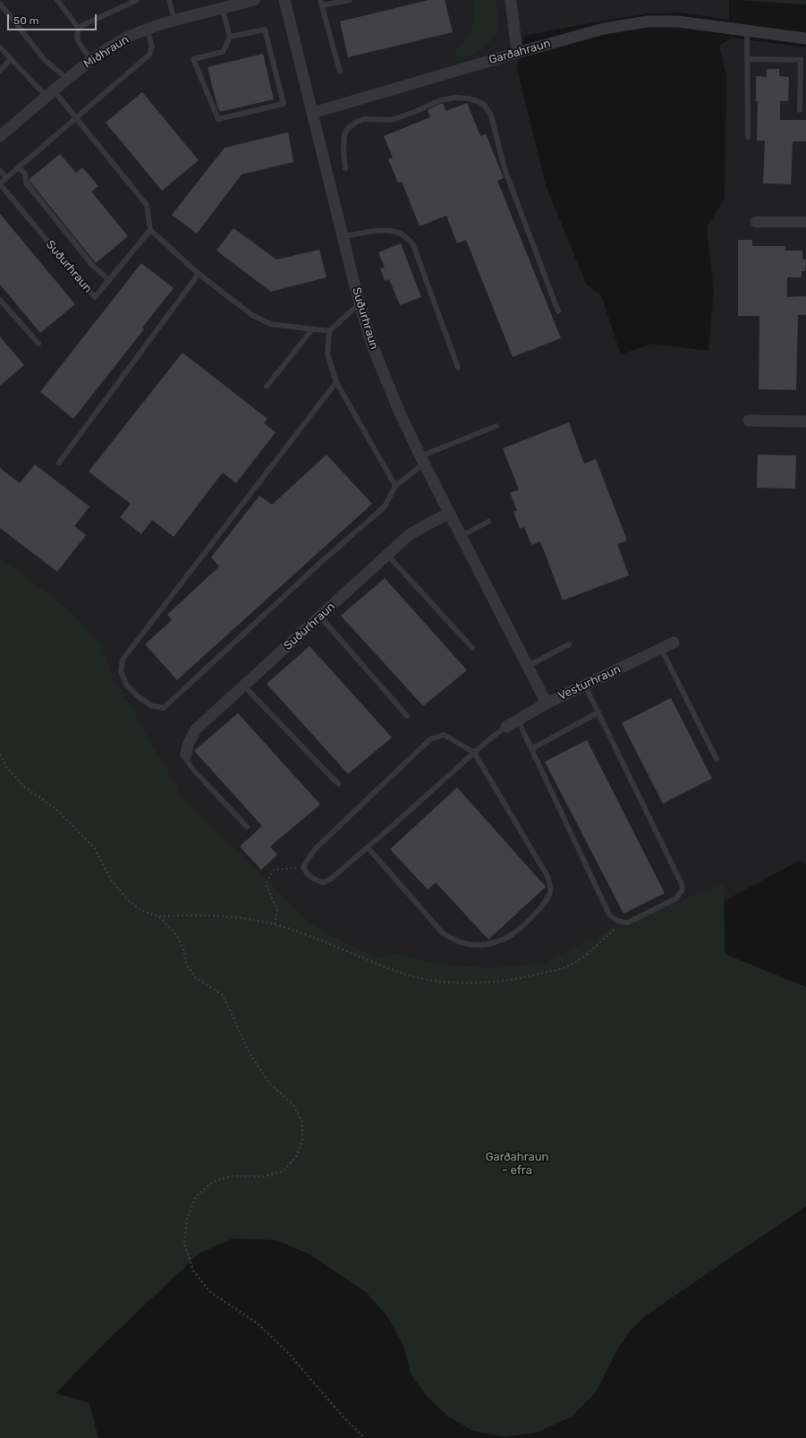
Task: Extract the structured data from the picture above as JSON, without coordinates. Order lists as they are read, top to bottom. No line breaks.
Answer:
{"streets":{"street":["Miðhraun","Garðahraun","Suðurhraun","Vesturhraun"]},"crossings":[["Garðahraun","Suðurhraun"],["Suðurhraun","Vesturhraun"]],"parks":["Garðahraun - efra"],"scale_bar":"50 m"}
